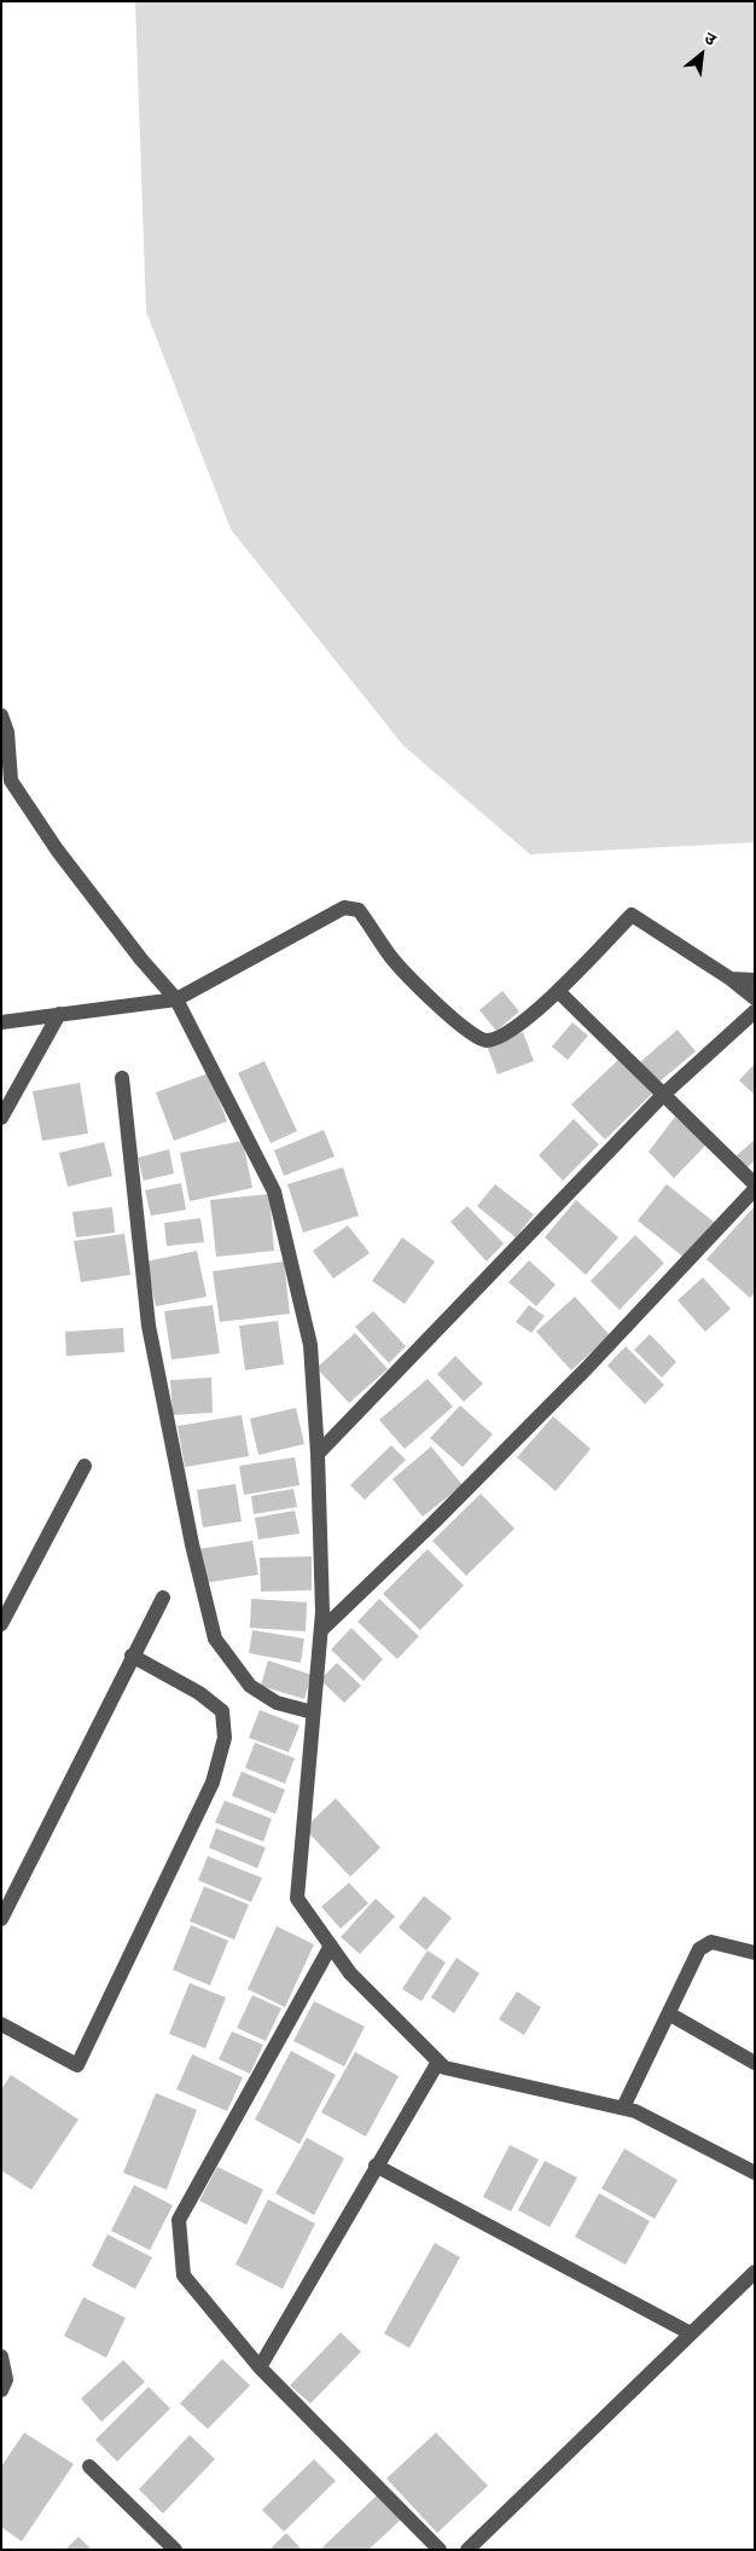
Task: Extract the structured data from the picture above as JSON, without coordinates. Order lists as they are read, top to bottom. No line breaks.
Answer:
{"north":"top right"}
